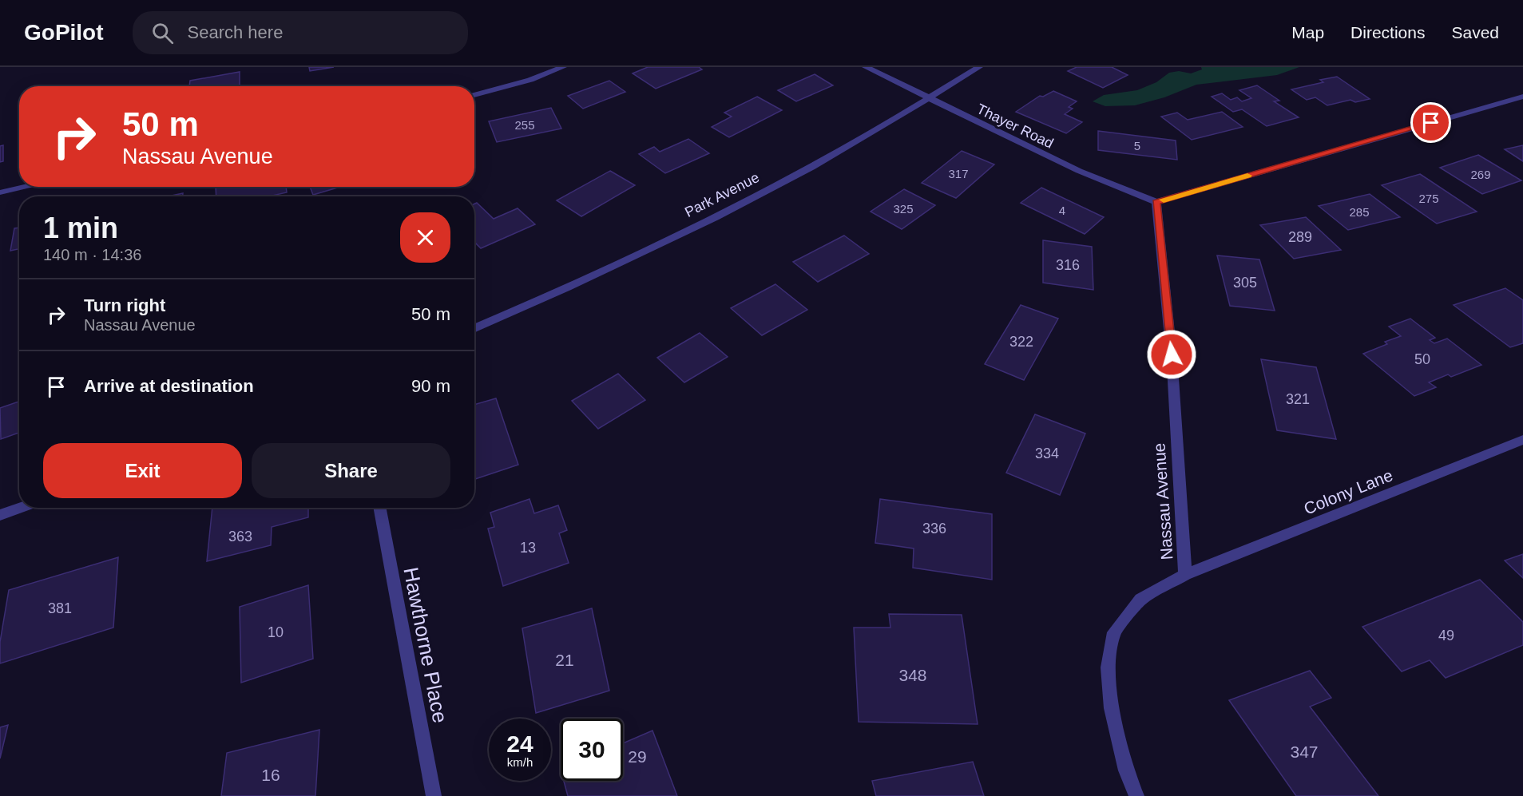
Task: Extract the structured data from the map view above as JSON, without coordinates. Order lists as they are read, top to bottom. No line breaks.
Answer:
{"streets":{"street":["Thayer Road","Park Avenue","Colony Lane","Nassau Avenue","Hawthorne Place"]},"crossings":[["Thayer Road","Park Avenue"],["Thayer Road","Nassau Avenue"],["Colony Lane","Nassau Avenue"]],"house_numbers":["255","5","317","269","275","325","4","285","289","316","305","322","50","321","334","336","363","13","381","10","49","21","348","347","29","16"],"page":{"header":"GoPilot","search":"Search here","nav":["Map","Directions","Saved"],"turn":["50 m","Nassau Avenue"],"heading":["1 min","140 m · 14:36"],"list":[{"name":"Turn right","note":"Nassau Avenue","value":"50 m"},{"name":"Arrive at destination","value":"90 m"}],"buttons":["Exit","Share"],"speed":"24 km/h","limit":"30"}}
